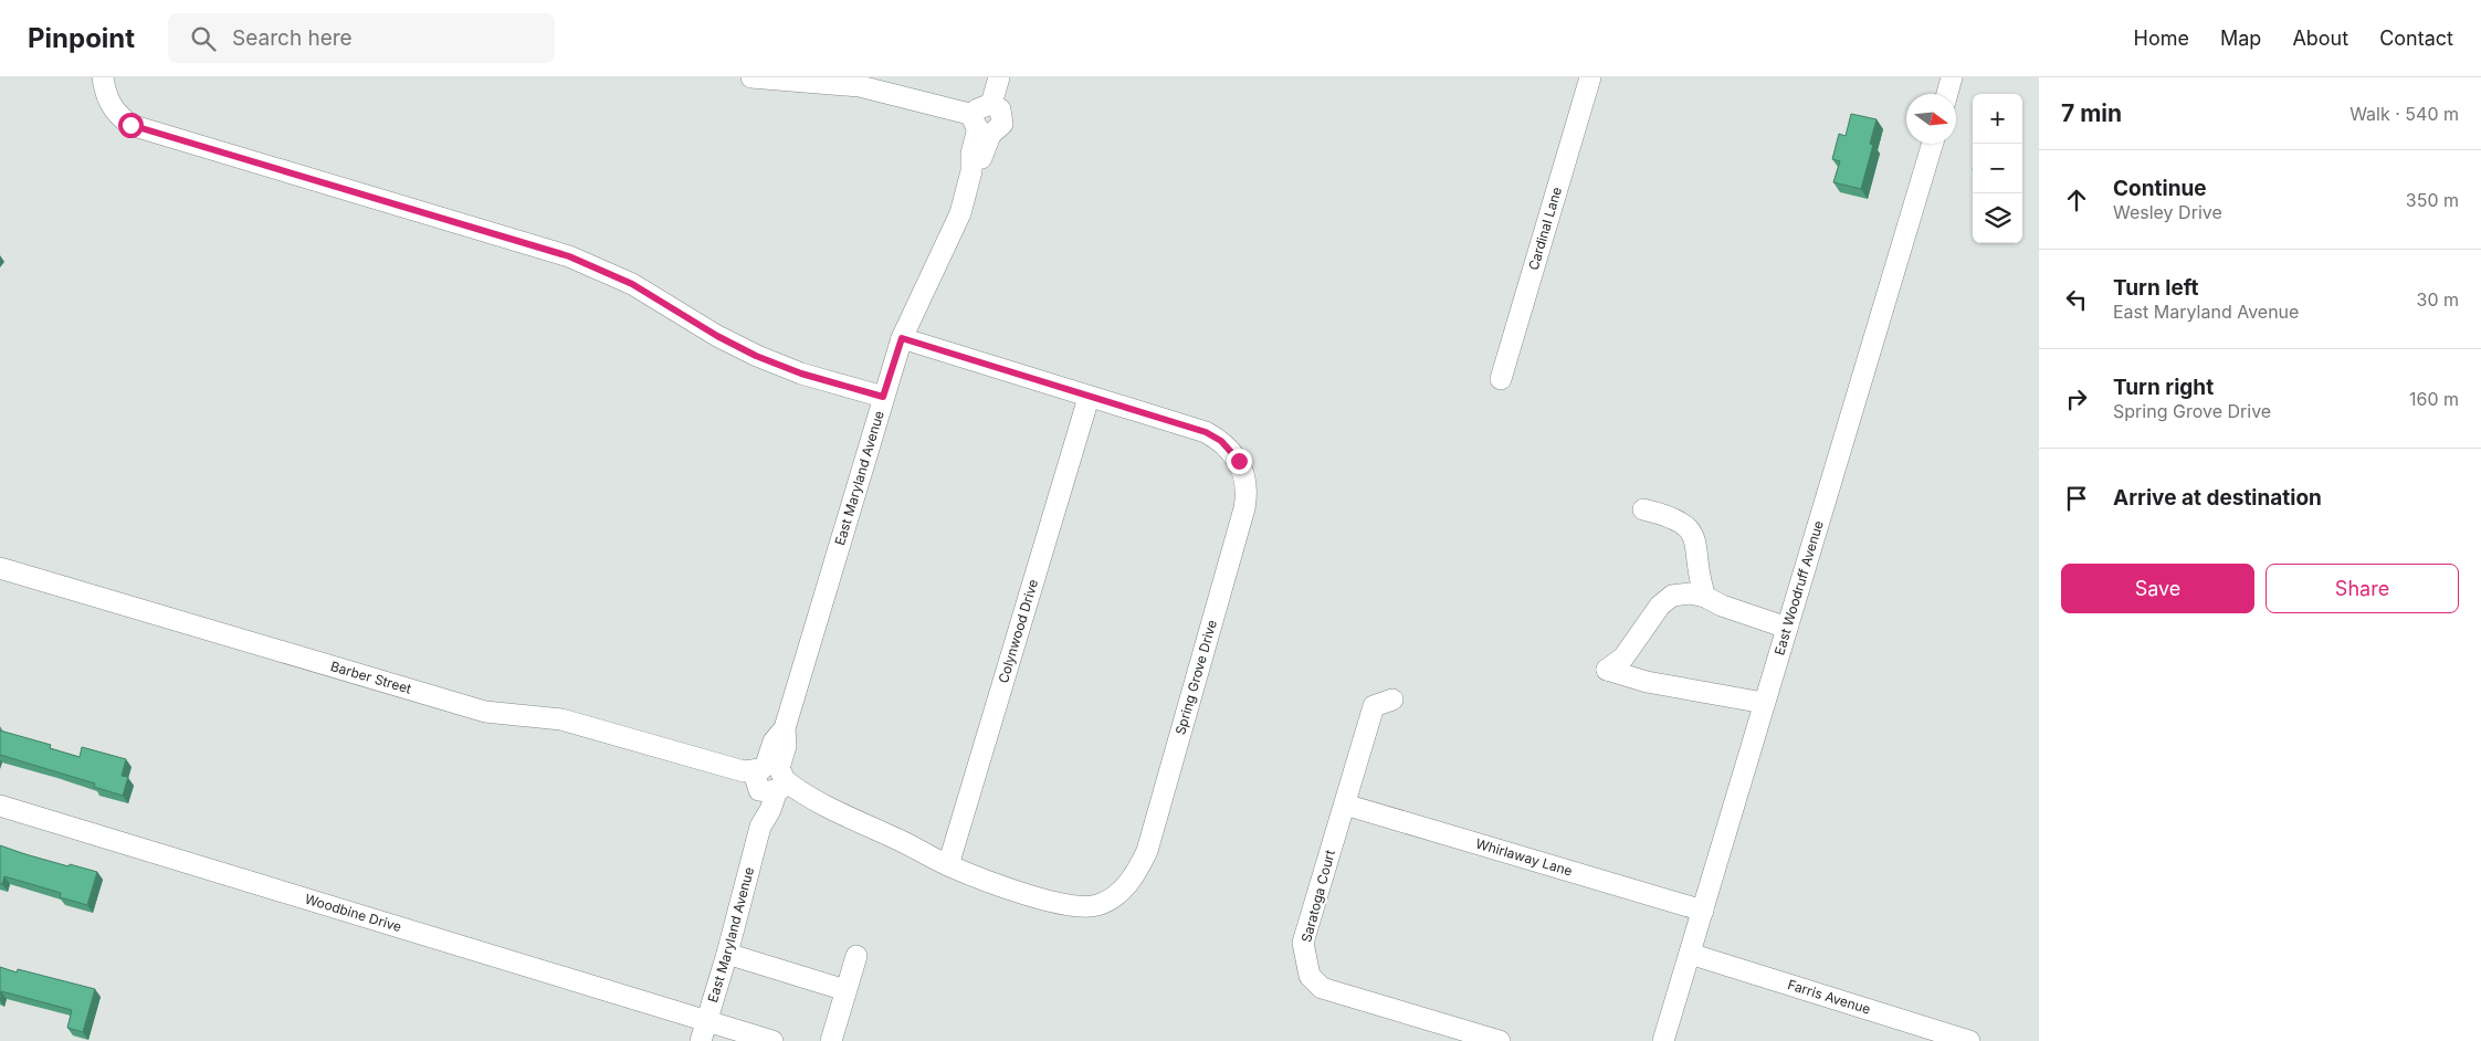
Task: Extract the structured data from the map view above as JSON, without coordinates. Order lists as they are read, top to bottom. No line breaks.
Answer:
{"streets":{"street":["Cardinal Lane","East Maryland Avenue","East Woodruff Avenue","Colynwood Drive","Spring Grove Drive","Barber Street","Whirlaway Lane","Saratoga Court","Woodbine Drive","Farris Avenue"]},"crossings":[["East Maryland Avenue","Spring Grove Drive"],["East Maryland Avenue","Barber Street"],["East Maryland Avenue","Woodbine Drive"],["East Woodruff Avenue","Whirlaway Lane"],["East Woodruff Avenue","Farris Avenue"],["Colynwood Drive","Spring Grove Drive"],["Spring Grove Drive","Barber Street"],["Whirlaway Lane","Saratoga Court"]],"north":"right","page":{"header":"Pinpoint","search":"Search here","nav":["Home","Map","About","Contact"],"heading":["7 min","Walk · 540 m"],"map_buttons":["+","−"],"list":[["Continue","Wesley Drive","350 m"],["Turn left","East Maryland Avenue","30 m"],["Turn right","Spring Grove Drive","160 m"],"Arrive at destination"],"buttons":["Save","Share"]}}
